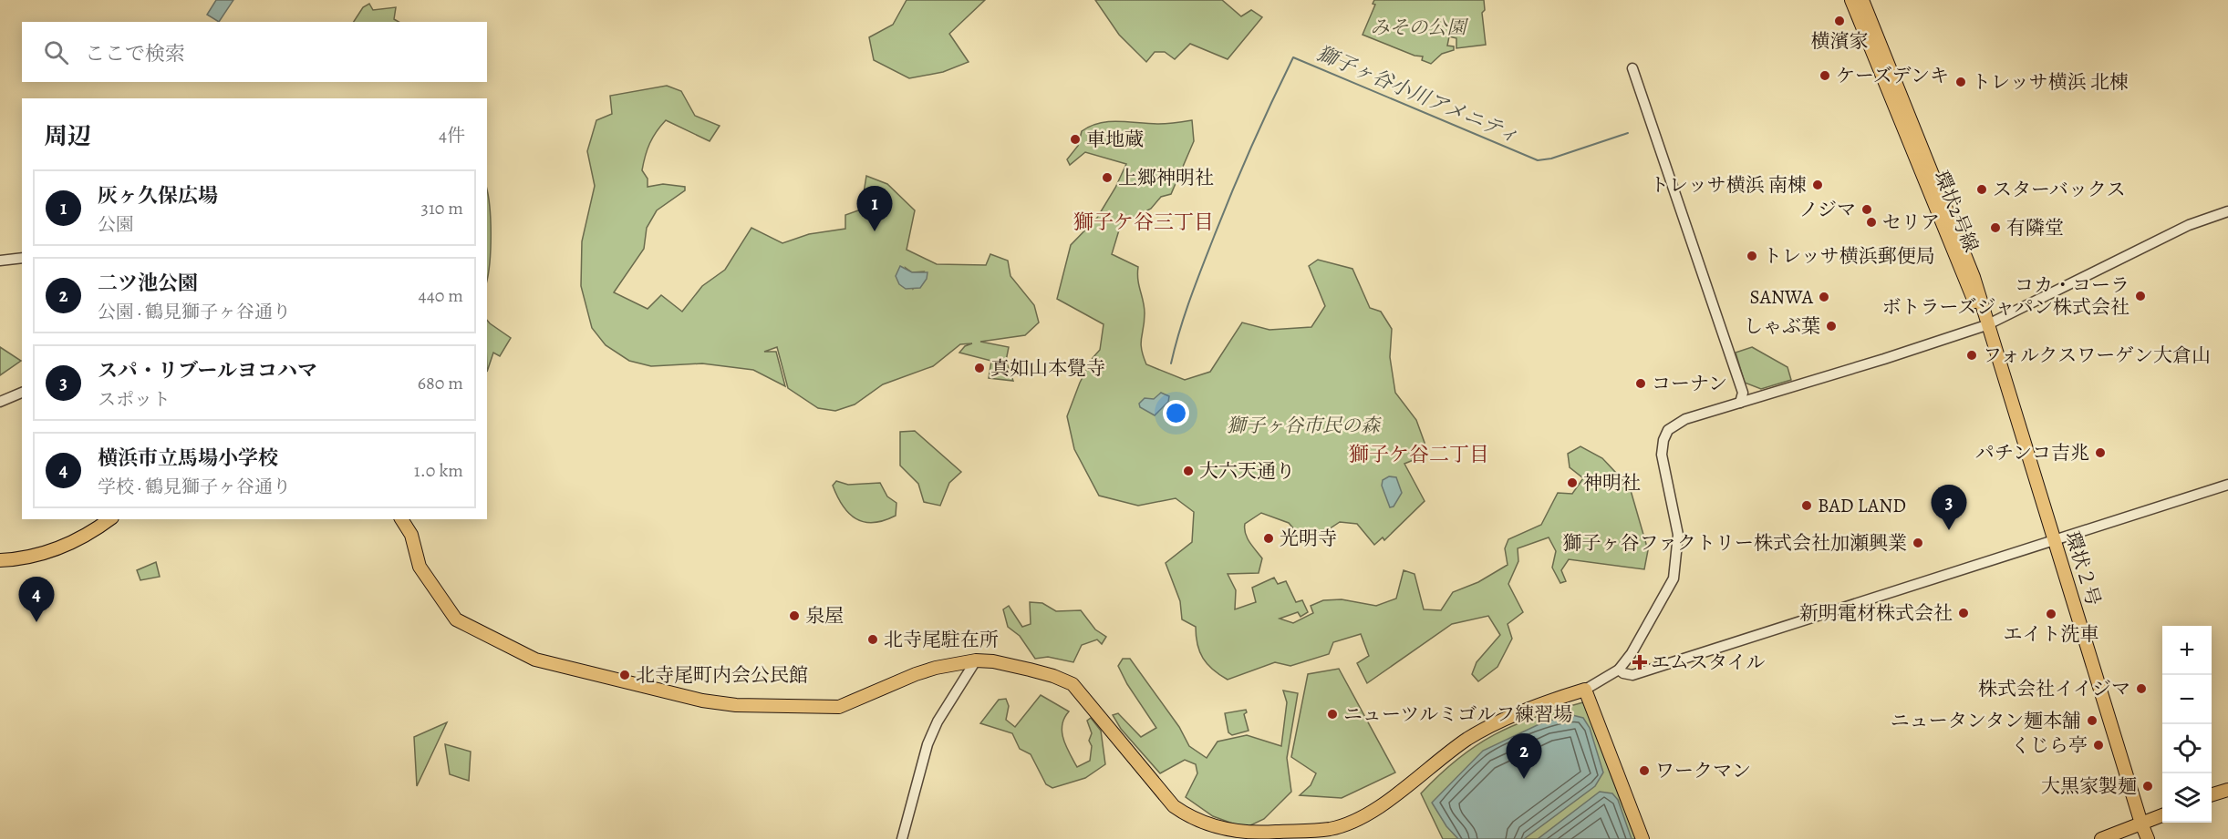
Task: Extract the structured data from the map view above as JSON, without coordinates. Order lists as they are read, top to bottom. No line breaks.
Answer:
{"streets":{"main road":["環状2号線","環状２号"]},"crossings":[["環状2号線","環状２号"]],"districts":["獅子ケ谷三丁目","獅子ケ谷二丁目"],"water":["獅子ヶ谷小川アメニティ"],"parks":["みその公園","獅子ヶ谷市民の森"],"places":{"other":["横濱家","ケーズデンキ","トレッサ横浜 北棟","車地蔵","上郷神明社","トレッサ横浜 南棟","スターバックス","ノジマ","セリア","有隣堂","トレッサ横浜郵便局","コカ・コーラ ボトラーズジャパン株式会社","SANWA","しゃぶ葉","フォルクスワーゲン大倉山","真如山本覺寺","コーナン","パチンコ吉兆","大六天通り","神明社","BAD LAND","光明寺","獅子ヶ谷ファクトリー株式会社加瀬興業","新明電材株式会社","エイト洗車","泉屋","北寺尾駐在所","北寺尾町内会公民館","株式会社イイジマ","ニューツルミゴルフ練習場","ニュータンタン麺本舗","くじら亭","ワークマン","大黒家製麺"],"health":["エムスタイル"]},"page":{"search":"ここで検索","heading":["周辺","4件"],"list":[{"mark":"1","name":"灰ヶ久保広場","note":"公園","value":"310 m"},{"mark":"2","name":"二ツ池公園","note":"公園 · 鶴見獅子ヶ谷通り","value":"440 m"},{"mark":"3","name":"スパ・リブールヨコハマ","note":"スポット","value":"680 m"},{"mark":"4","name":"横浜市立馬場小学校","note":"学校 · 鶴見獅子ヶ谷通り","value":"1.0 km"}],"pins":["1","3","4","2"],"map_buttons":["+","−"]}}
